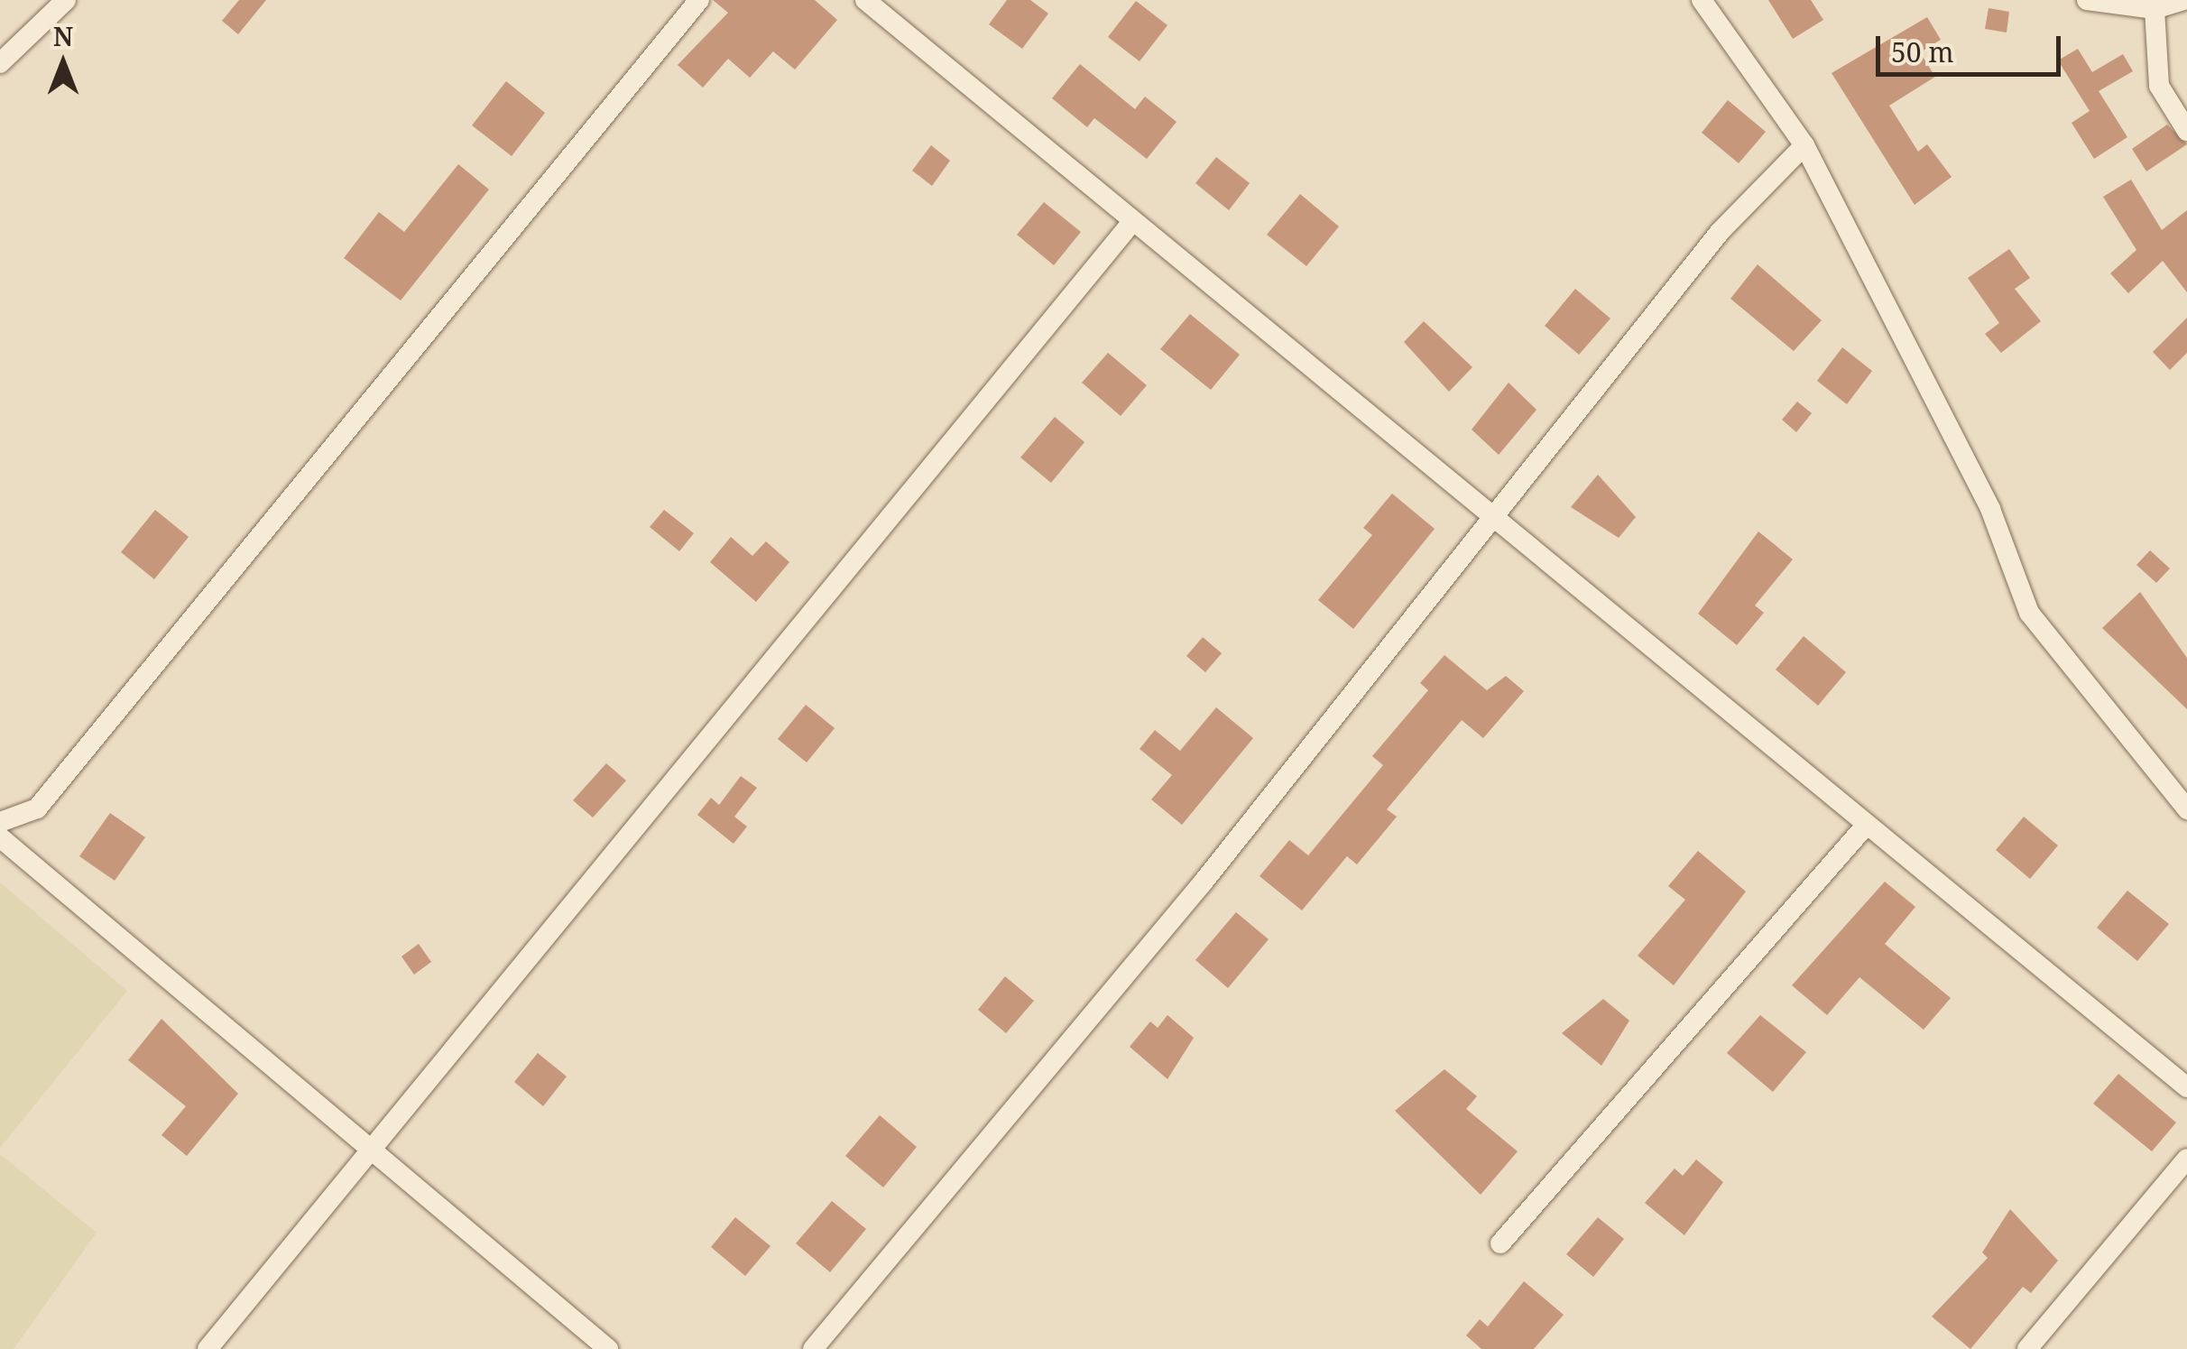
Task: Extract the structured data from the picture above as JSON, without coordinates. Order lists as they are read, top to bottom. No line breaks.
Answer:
{"scale_bar":"50 m","north":"top"}
